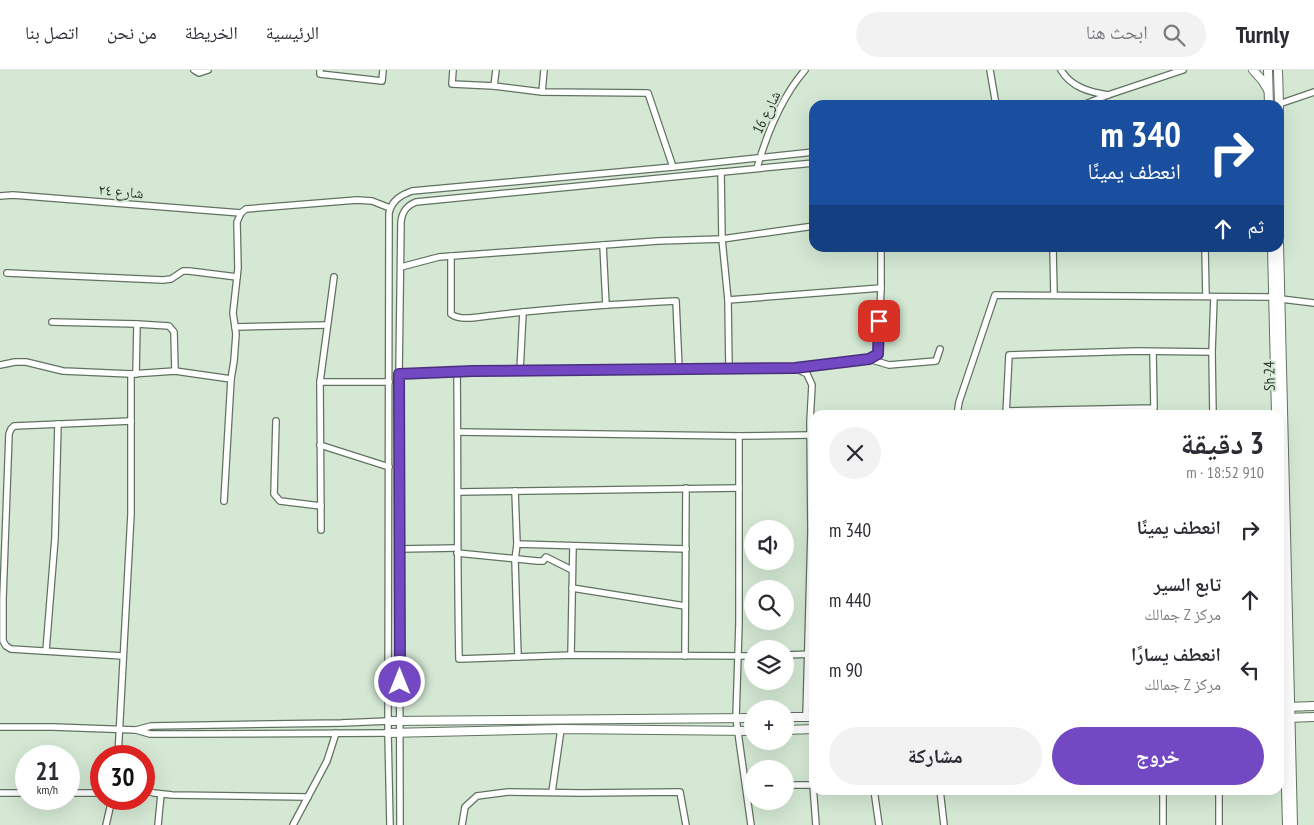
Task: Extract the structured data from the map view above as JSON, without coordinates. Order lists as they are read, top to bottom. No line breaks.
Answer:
{"streets":{"street":["شارع 16","شارع ٢٤","Sh 24"]},"page":{"header":"Turnly","search":"ابحث هنا","nav":["الرئيسية","الخريطة","من نحن","اتصل بنا"],"turn":["340 m","انعطف يمينًا"],"then":"ثم","heading":["3 دقيقة","910 m · 18:52"],"list":[{"name":"انعطف يمينًا","value":"340 m"},{"name":"تابع السير","note":"مركز Z جمالك","value":"440 m"},{"name":"انعطف يسارًا","note":"مركز Z جمالك","value":"90 m"}],"map_buttons":["+","−"],"buttons":["خروج","مشاركة"],"speed":"21 km/h","limit":"30"}}
